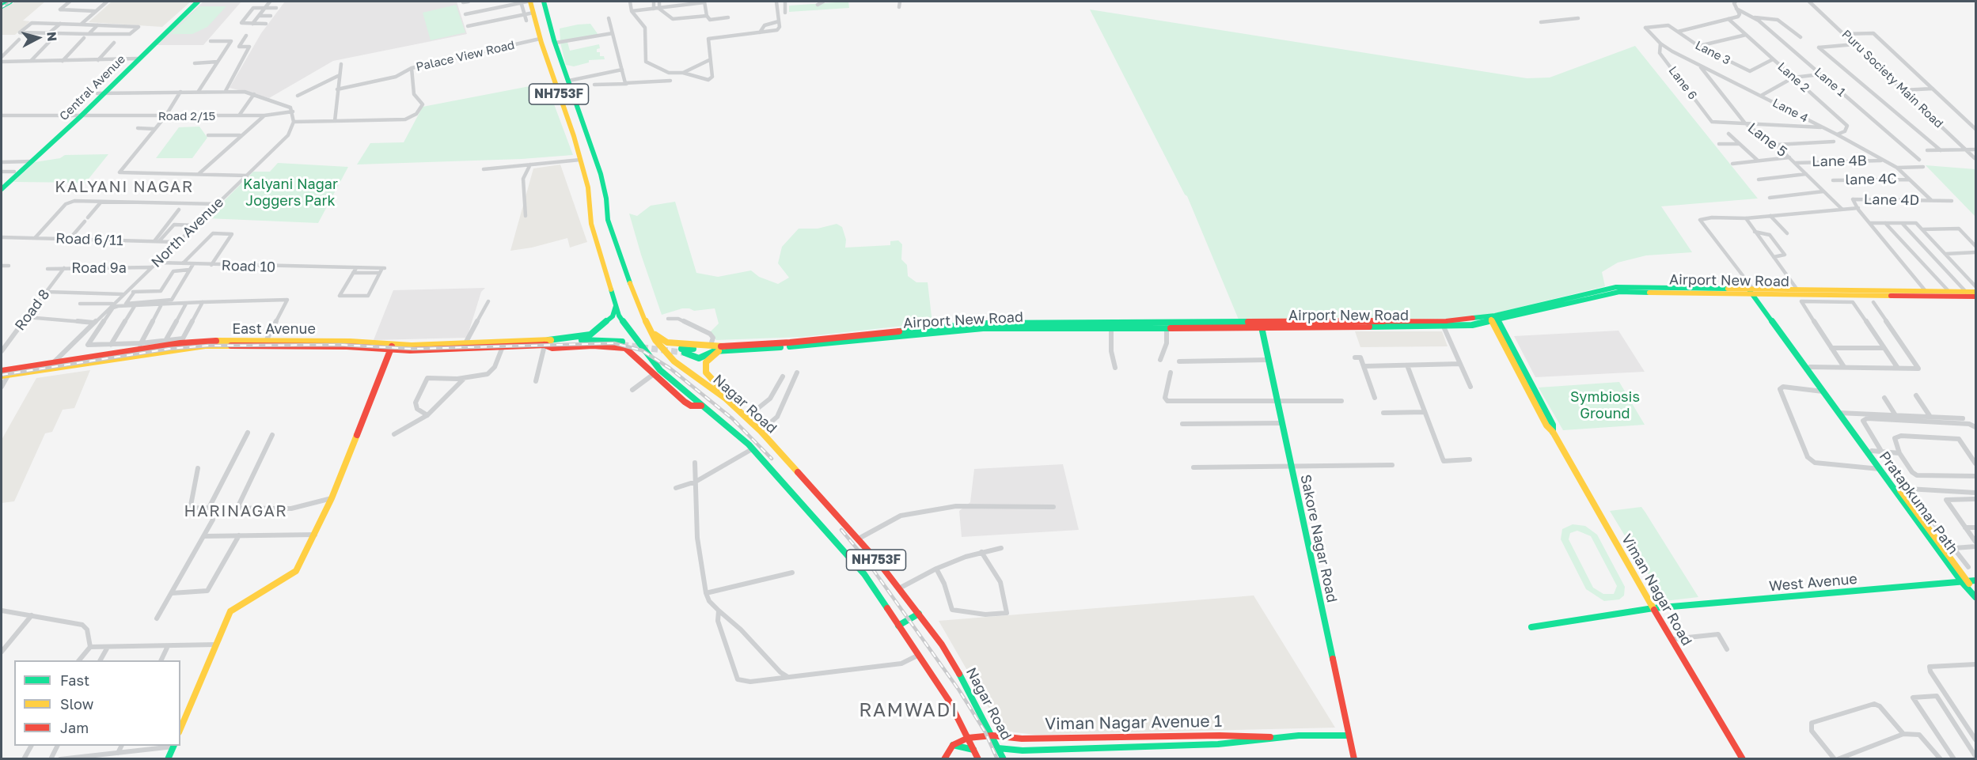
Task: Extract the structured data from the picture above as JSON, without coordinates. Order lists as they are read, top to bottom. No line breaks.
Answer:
{"streets":{"main road":["Central Avenue","NH753F","Airport New Road","East Avenue","Nagar Road","Pratapkumar Path","Sakore Nagar Road","West Avenue","Viman Nagar Road","Viman Nagar Avenue 1"],"street":["Lane 3","Palace View Road","Lane 2","Puru Society Main Road","Lane 1","Lane 6","Lane 4","Road 2/15","Lane 5","Lane 4B","lane 4C","Lane 4D","North Avenue","Road 6/11","Road 10","Road 9a","Road 8"]},"crossings":[["Lane 3","Lane 2"],["Lane 3","Lane 4"],["Palace View Road","NH753F"],["Lane 2","Lane 4"],["Lane 6","Lane 4"],["Lane 6","Lane 5"],["Central Avenue","Road 2/15"],["NH753F","Nagar Road"],["Lane 4","Lane 5"],["Lane 4","Lane 4B"],["Lane 4","lane 4C"],["Lane 4","Lane 4D"],["Lane 5","Lane 4B"],["North Avenue","Road 6/11"],["North Avenue","Road 10"],["North Avenue","Road 9a"],["North Avenue","East Avenue"],["Road 9a","Road 8"],["Airport New Road","Pratapkumar Path"],["Airport New Road","Sakore Nagar Road"],["Airport New Road","Viman Nagar Road"],["Nagar Road","Viman Nagar Avenue 1"],["Pratapkumar Path","West Avenue"],["Sakore Nagar Road","Viman Nagar Avenue 1"],["West Avenue","Viman Nagar Road"]],"districts":["KALYANI NAGAR","HARINAGAR","RAMWADI"],"parks":["Kalyani Nagar Joggers Park","Symbiosis Ground"],"legend":["Fast","Slow","Jam"],"north":"right"}
